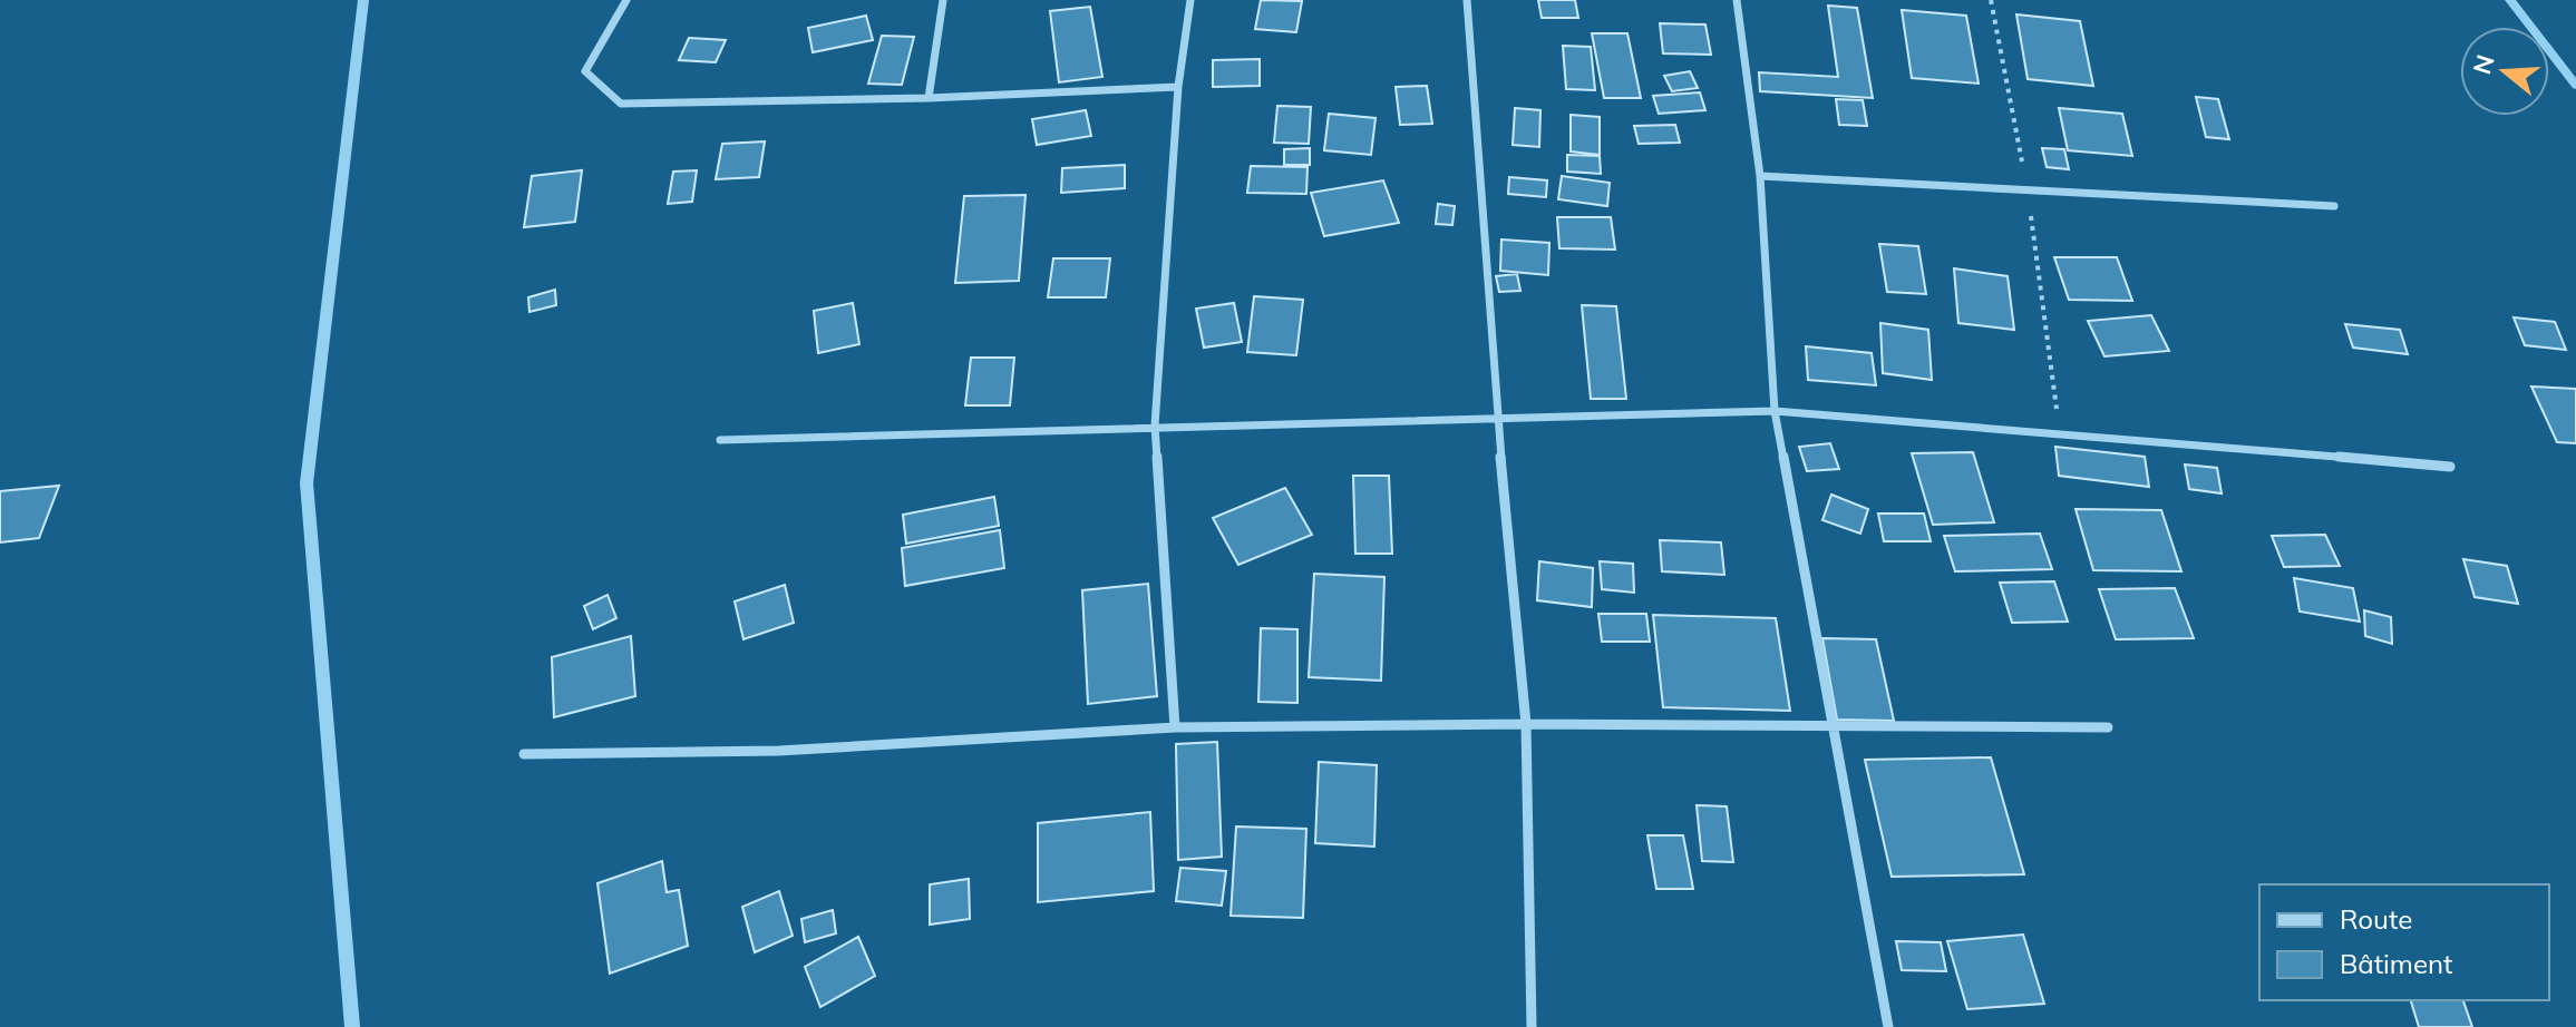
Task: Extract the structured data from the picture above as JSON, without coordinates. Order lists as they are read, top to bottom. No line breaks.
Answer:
{"legend":["Route","Bâtiment"],"north":"left"}
